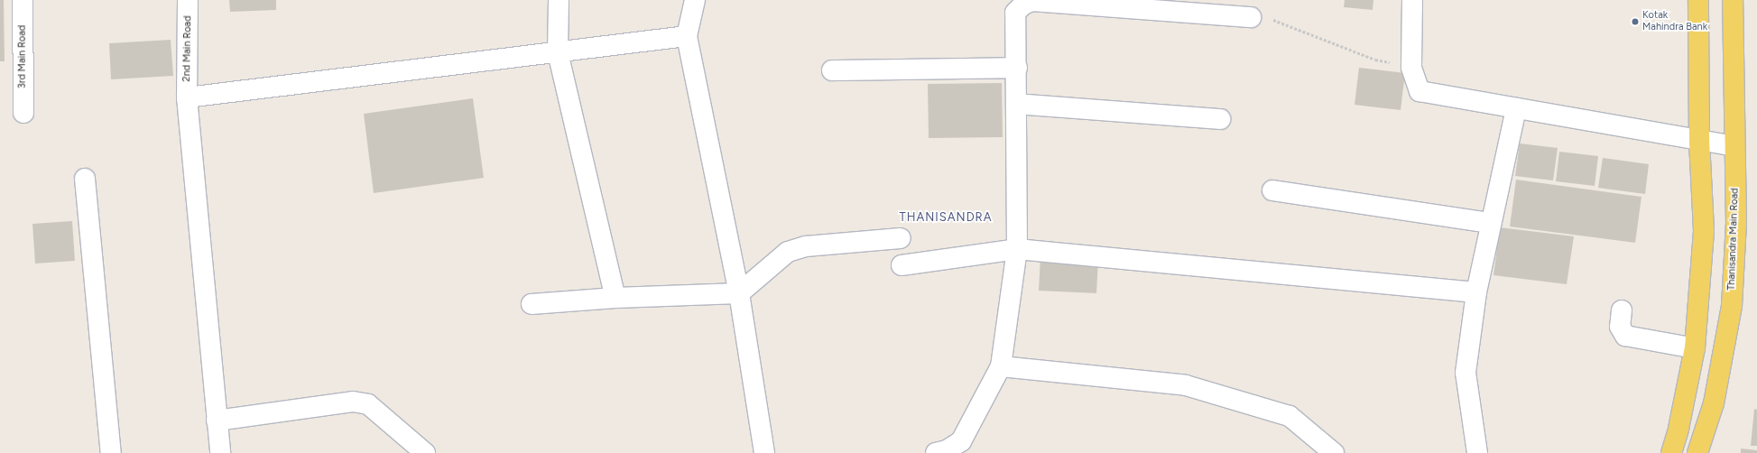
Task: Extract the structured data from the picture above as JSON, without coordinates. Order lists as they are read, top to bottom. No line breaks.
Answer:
{"streets":{"main road":["Thanisandra Main Road"],"street":["2nd Main Road","3rd Main Road"]},"districts":["THANISANDRA"],"places":["Kotak Mahindra Bank"]}
